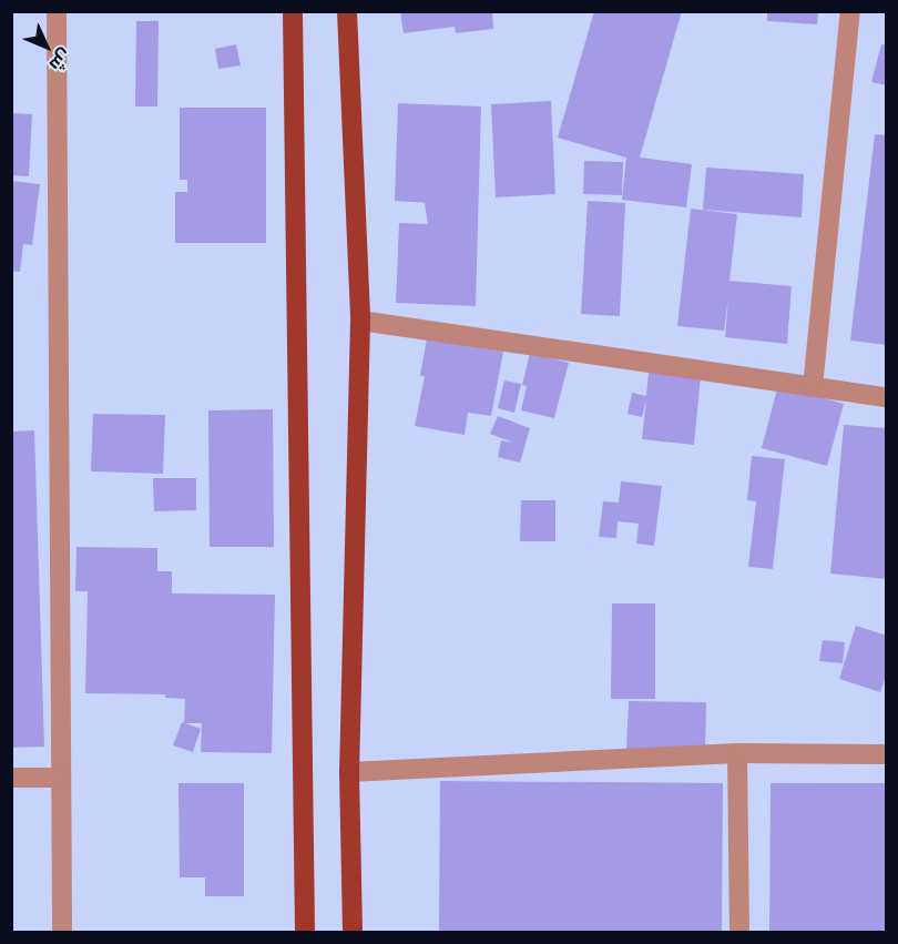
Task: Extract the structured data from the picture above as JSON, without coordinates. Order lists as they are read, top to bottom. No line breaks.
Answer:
{"north":"bottom right"}
